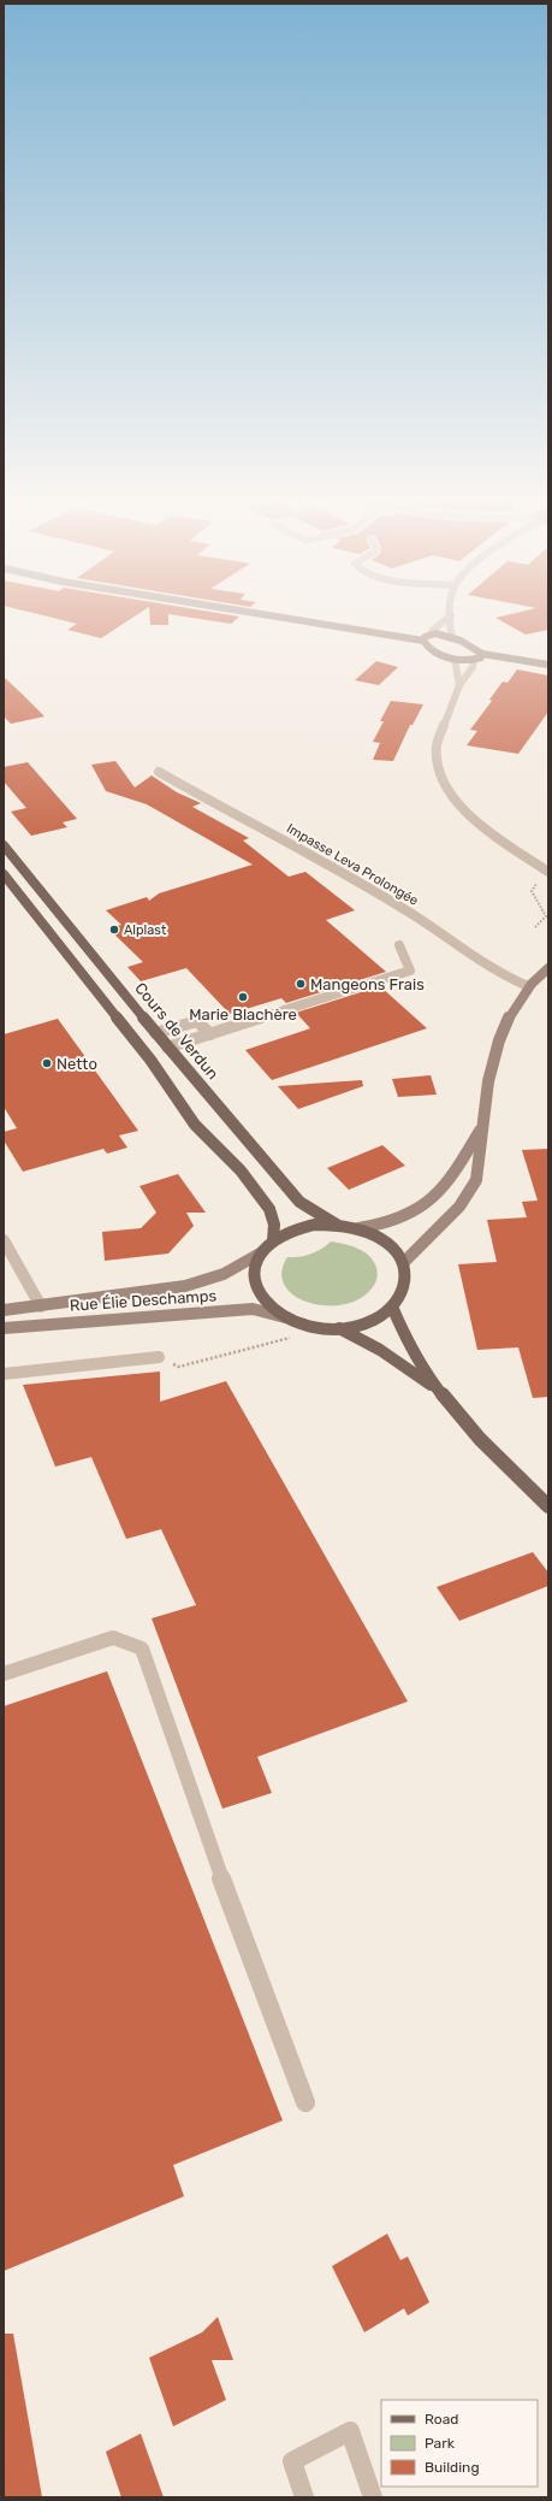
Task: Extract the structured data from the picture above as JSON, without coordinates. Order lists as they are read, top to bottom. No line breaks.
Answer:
{"streets":{"main road":["Cours de Verdun","Rue Élie Deschamps"],"street":["Impasse Leva Prolongée"]},"crossings":[["Cours de Verdun","Rue Élie Deschamps"]],"places":["Alplast","Mangeons Frais","Marie Blachère","Netto"],"legend":["Road","Park","Building"]}
